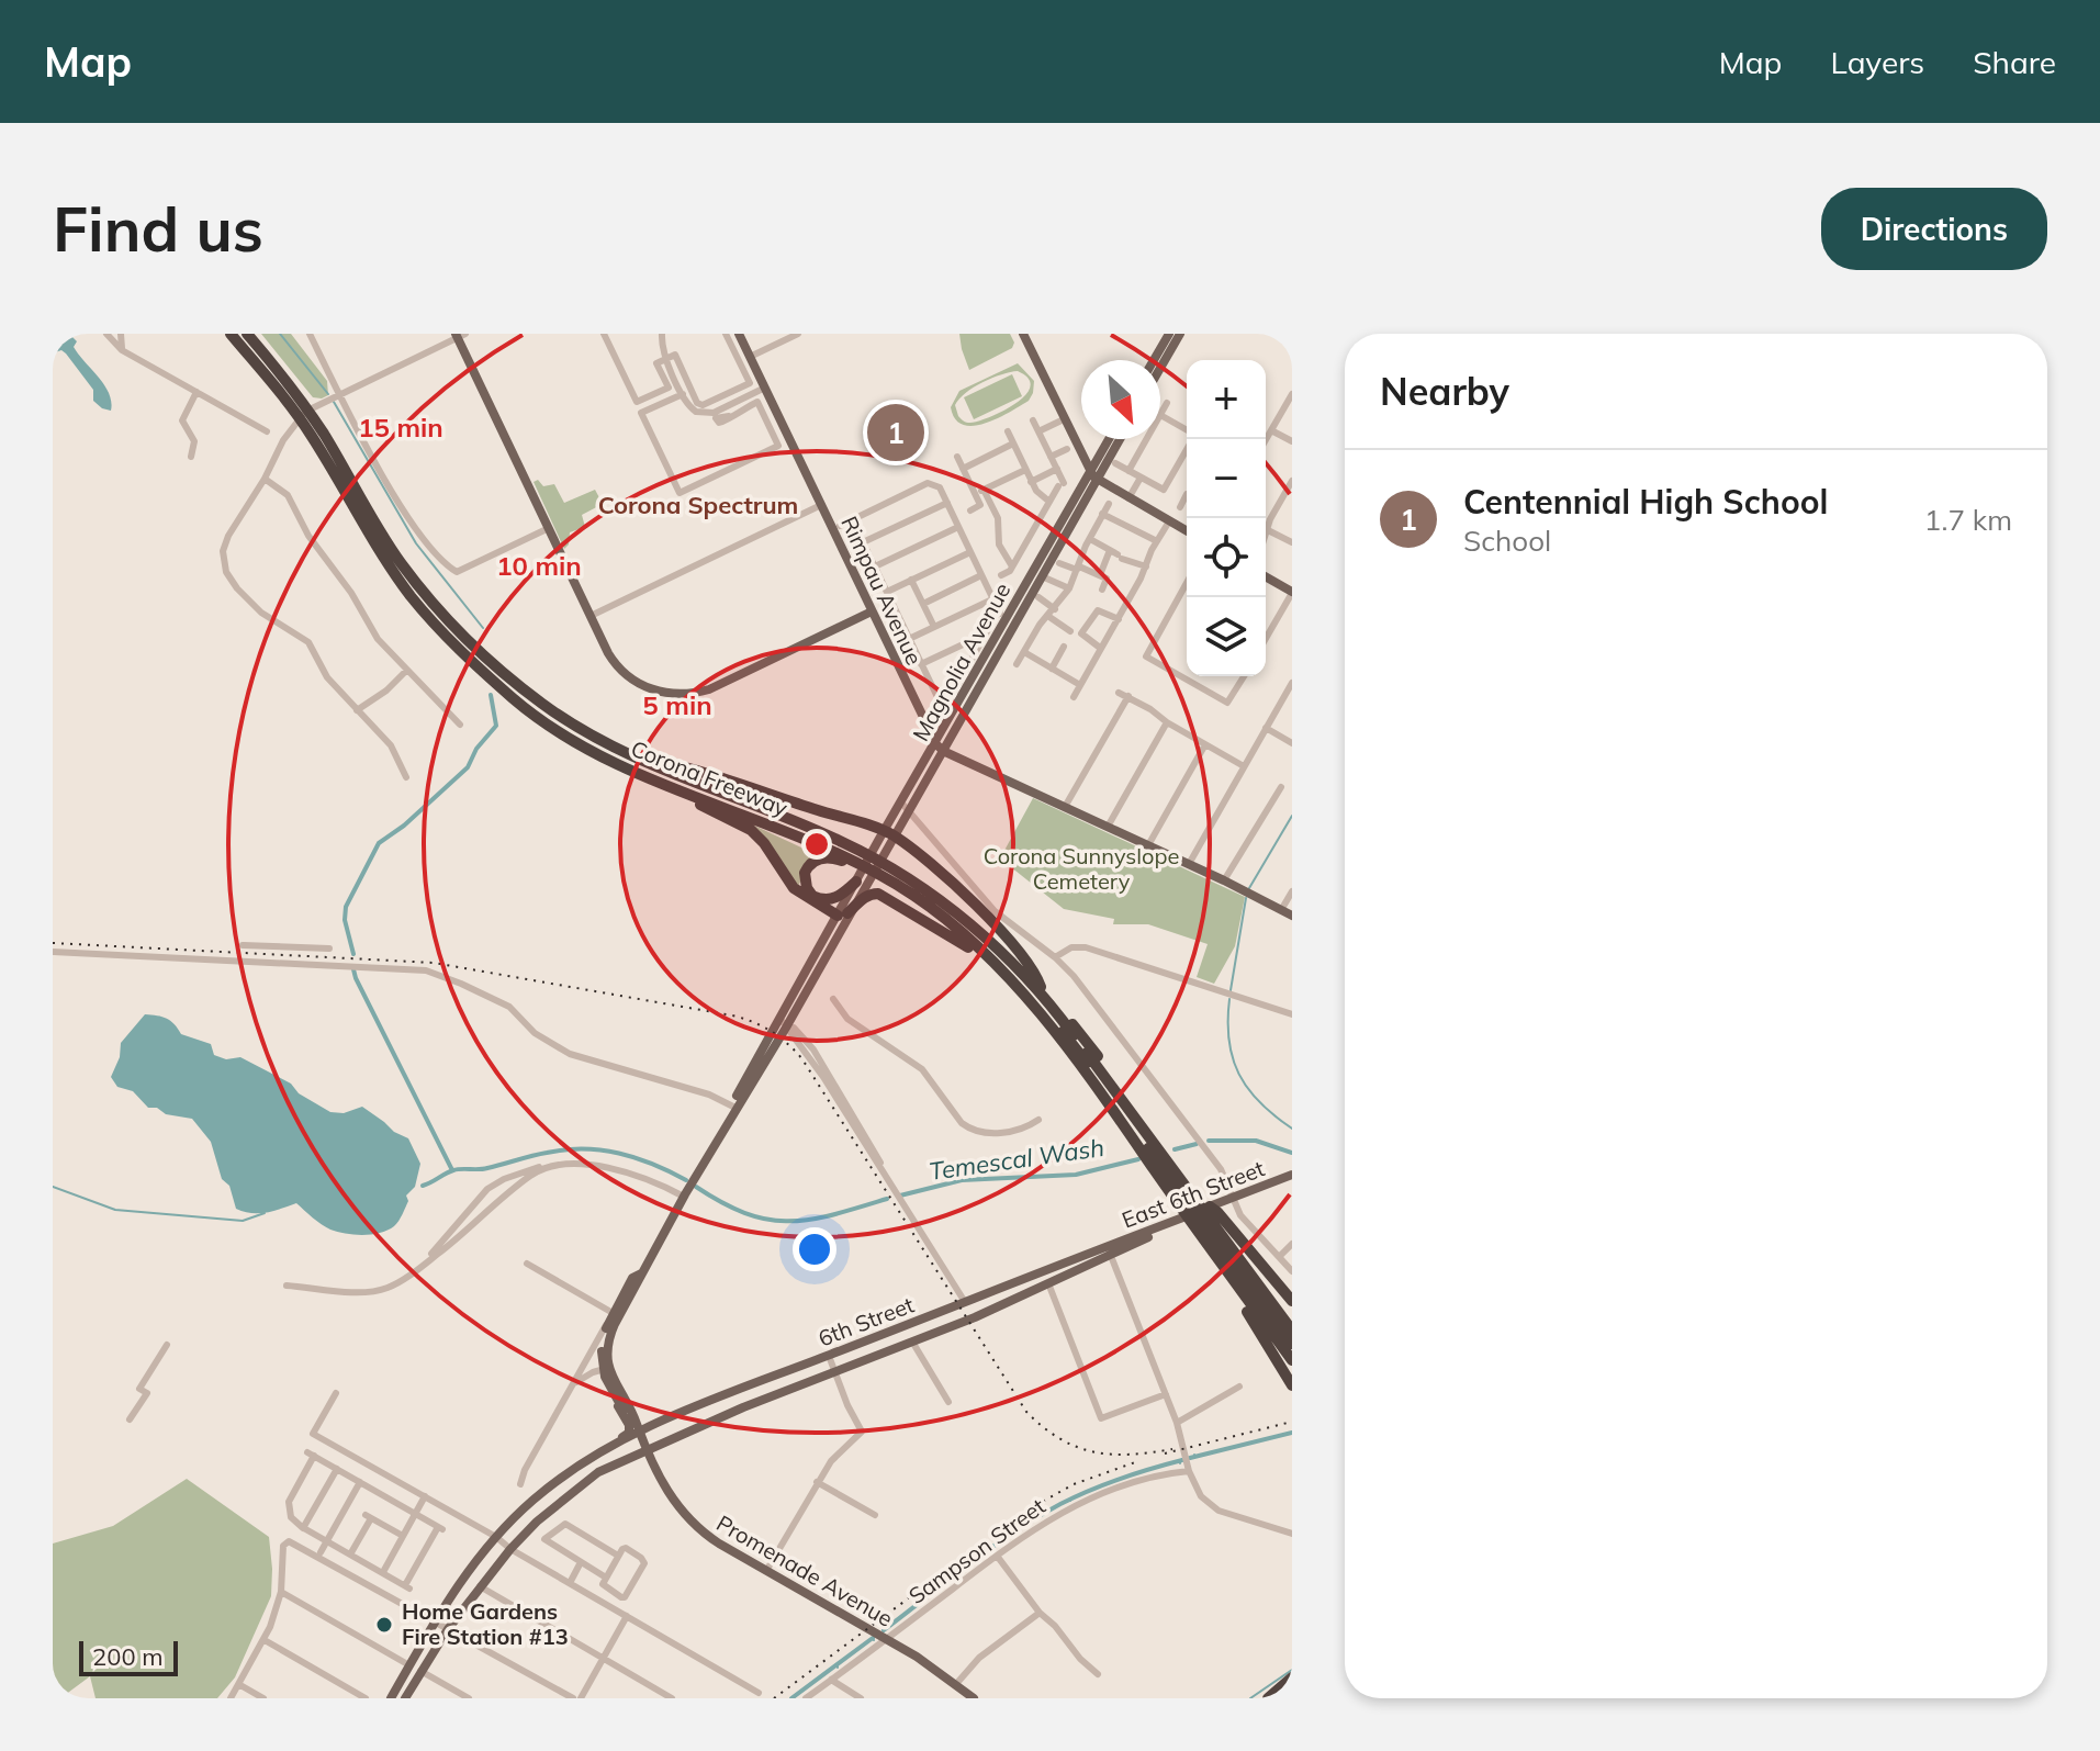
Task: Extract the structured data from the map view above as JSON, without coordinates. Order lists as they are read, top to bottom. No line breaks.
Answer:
{"streets":{"highway":["Corona Freeway"],"main road":["Rimpau Avenue","Magnolia Avenue","East 6th Street","6th Street","Promenade Avenue"],"street":["Sampson Street"]},"crossings":[["Rimpau Avenue","Magnolia Avenue"],["Magnolia Avenue","6th Street"],["Magnolia Avenue","Promenade Avenue"],["East 6th Street","6th Street"],["6th Street","Promenade Avenue"]],"districts":["Corona Spectrum"],"water":["Temescal Wash"],"parks":["Corona Sunnyslope Cemetery"],"places":["Home Gardens Fire Station #13"],"scale_bar":"200 m","north":"bottom right","page":{"header":"Map","nav":["Map","Layers","Share"],"buttons":"Directions","title":"Find us","heading":"Nearby","map_buttons":["+","−"],"pins":"1","list":[{"mark":"1","name":"Centennial High School","note":"School","value":"1.7 km"}],"scale":"200 m"},"rings":["15 min","10 min","5 min"]}
